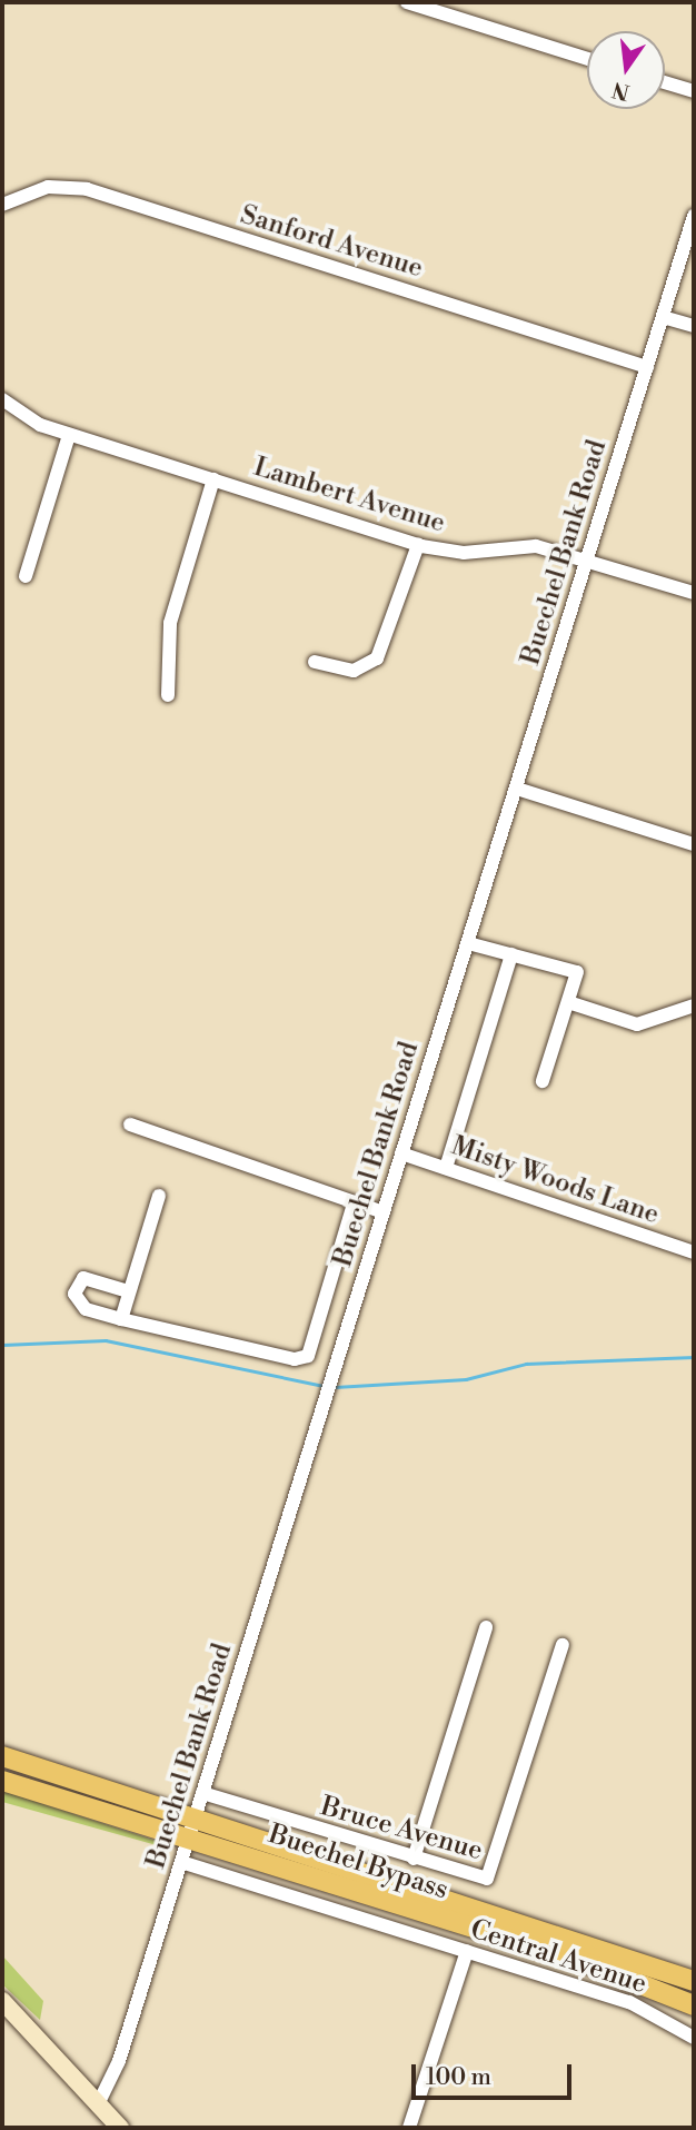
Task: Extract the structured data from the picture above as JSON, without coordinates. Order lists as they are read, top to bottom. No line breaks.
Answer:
{"streets":{"main road":["Buechel Bypass"],"street":["Sanford Avenue","Lambert Avenue","Buechel Bank Road","Misty Woods Lane","Bruce Avenue","Central Avenue"]},"crossings":[["Sanford Avenue","Buechel Bank Road"],["Lambert Avenue","Buechel Bank Road"],["Buechel Bank Road","Misty Woods Lane"],["Buechel Bank Road","Bruce Avenue"],["Buechel Bank Road","Buechel Bypass"],["Buechel Bank Road","Central Avenue"]],"scale_bar":"100 m","north":"bottom"}
